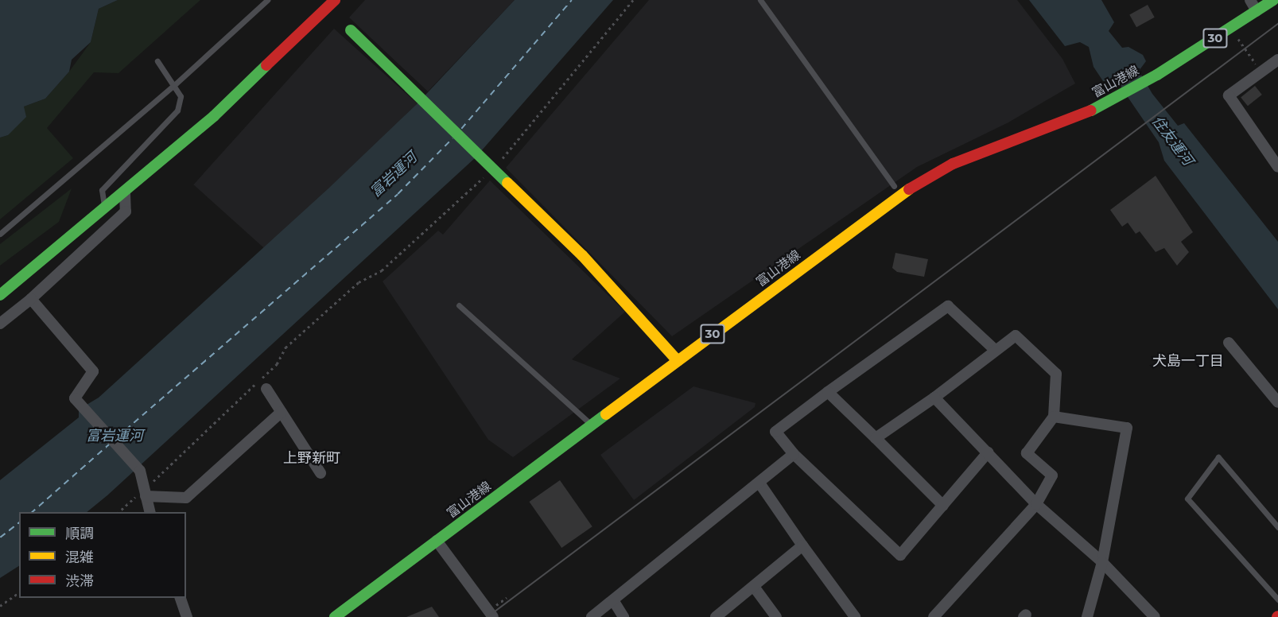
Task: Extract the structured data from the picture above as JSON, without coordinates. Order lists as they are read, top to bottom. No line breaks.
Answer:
{"streets":{"main road":["30","富山港線"]},"districts":["犬島一丁目","上野新町"],"water":["住友運河","富岩運河"],"legend":["順調","混雑","渋滞"]}
